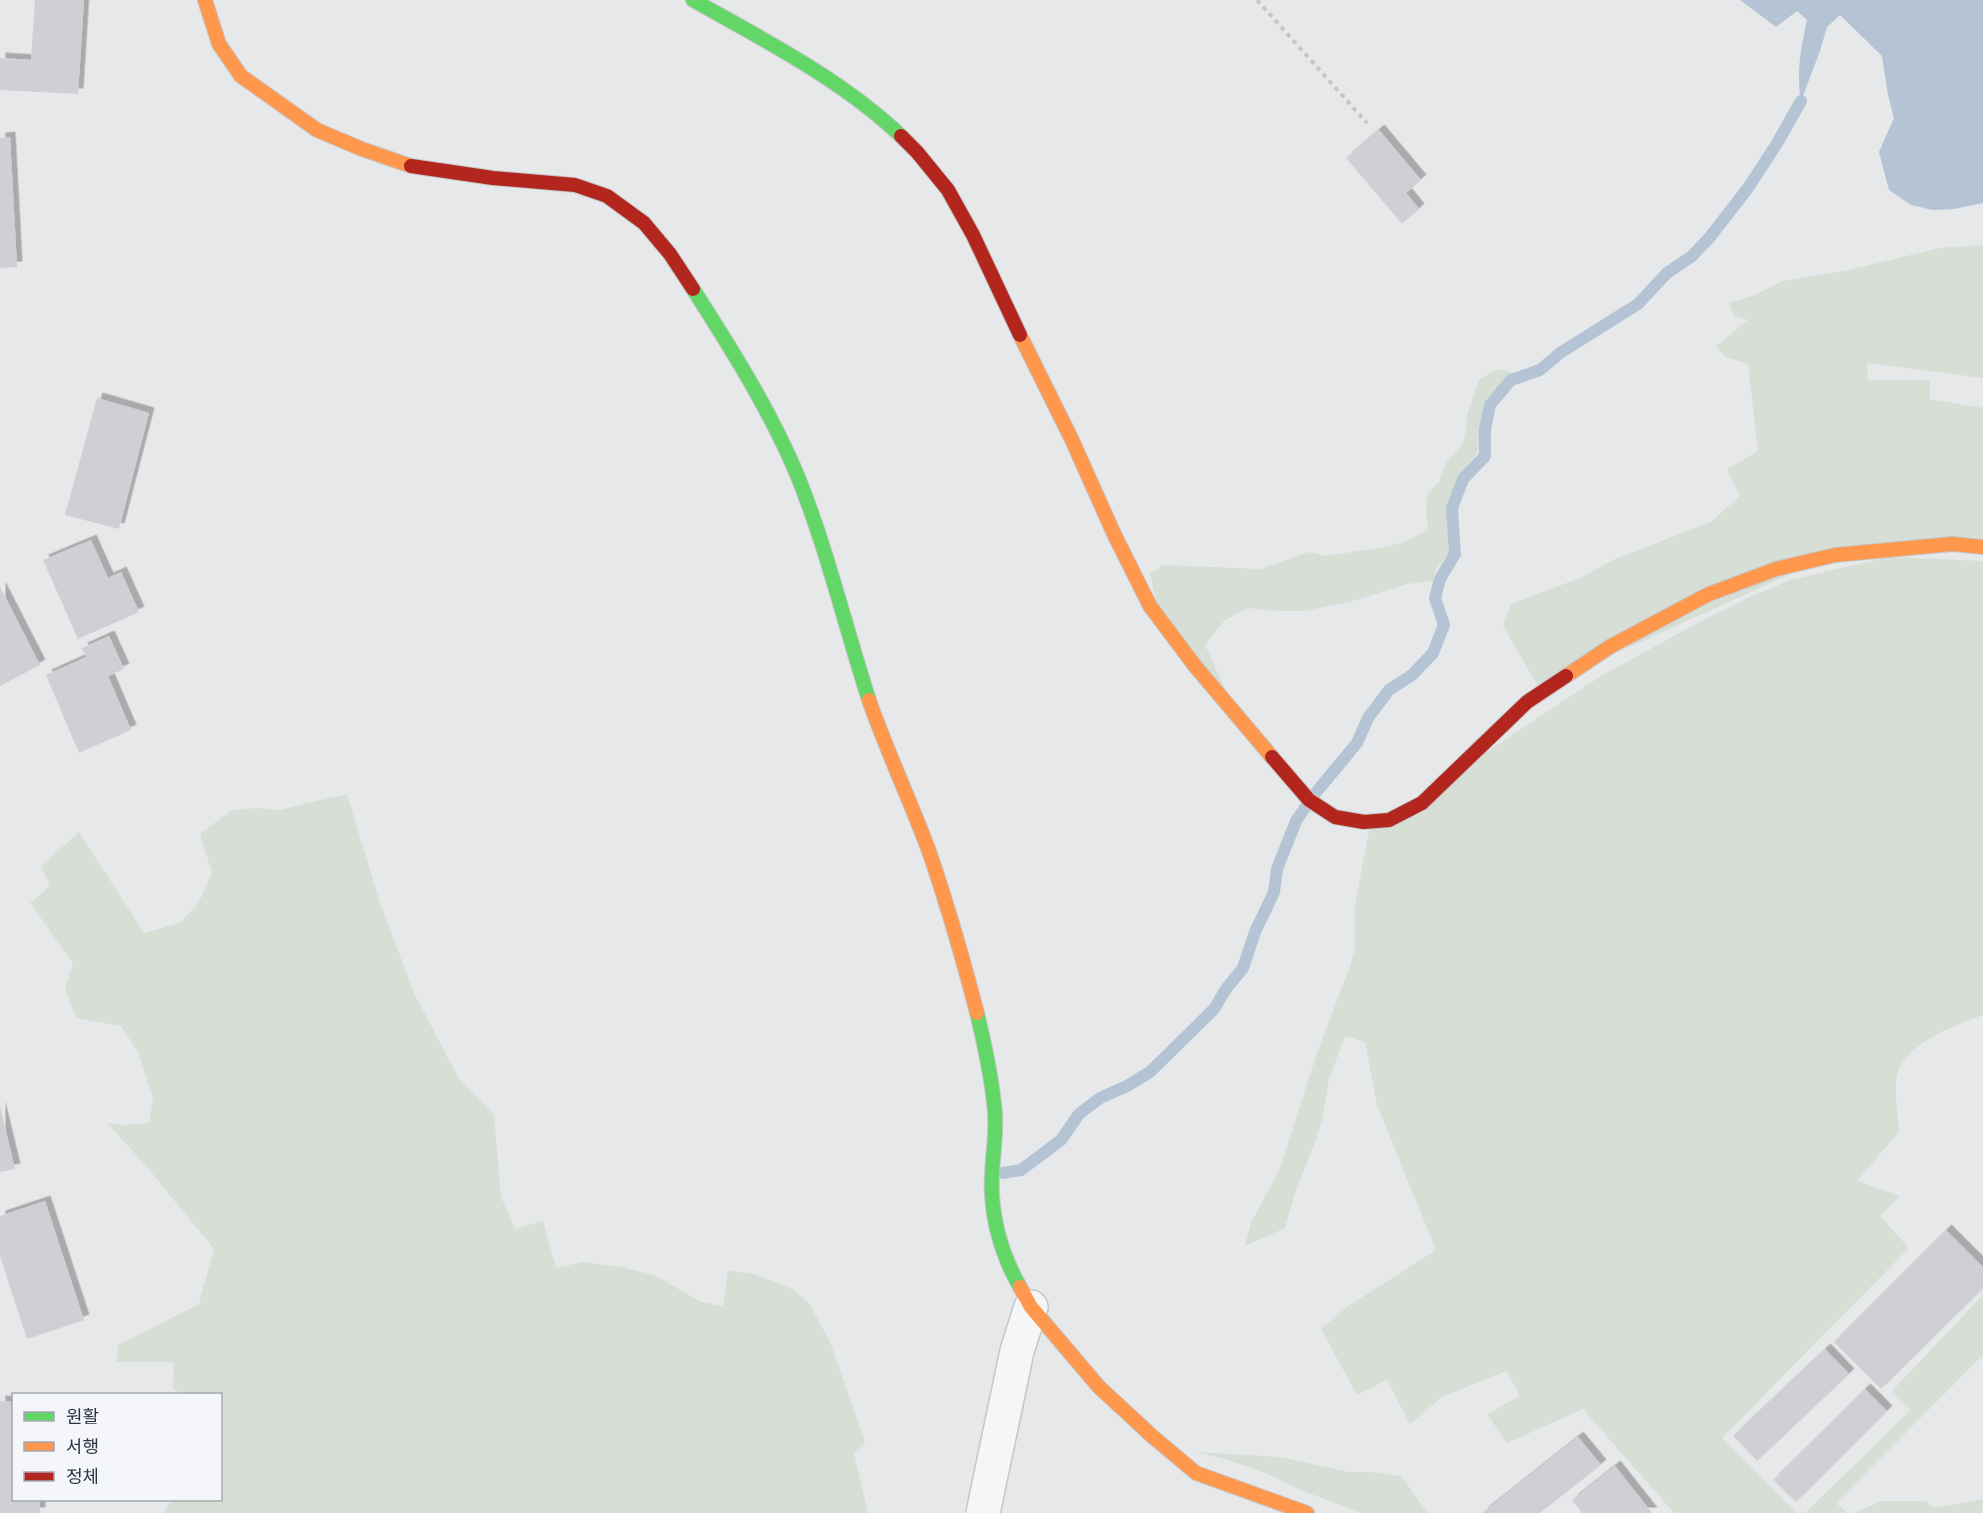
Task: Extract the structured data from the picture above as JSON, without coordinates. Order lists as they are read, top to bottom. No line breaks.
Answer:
{"legend":["원활","서행","정체"]}
